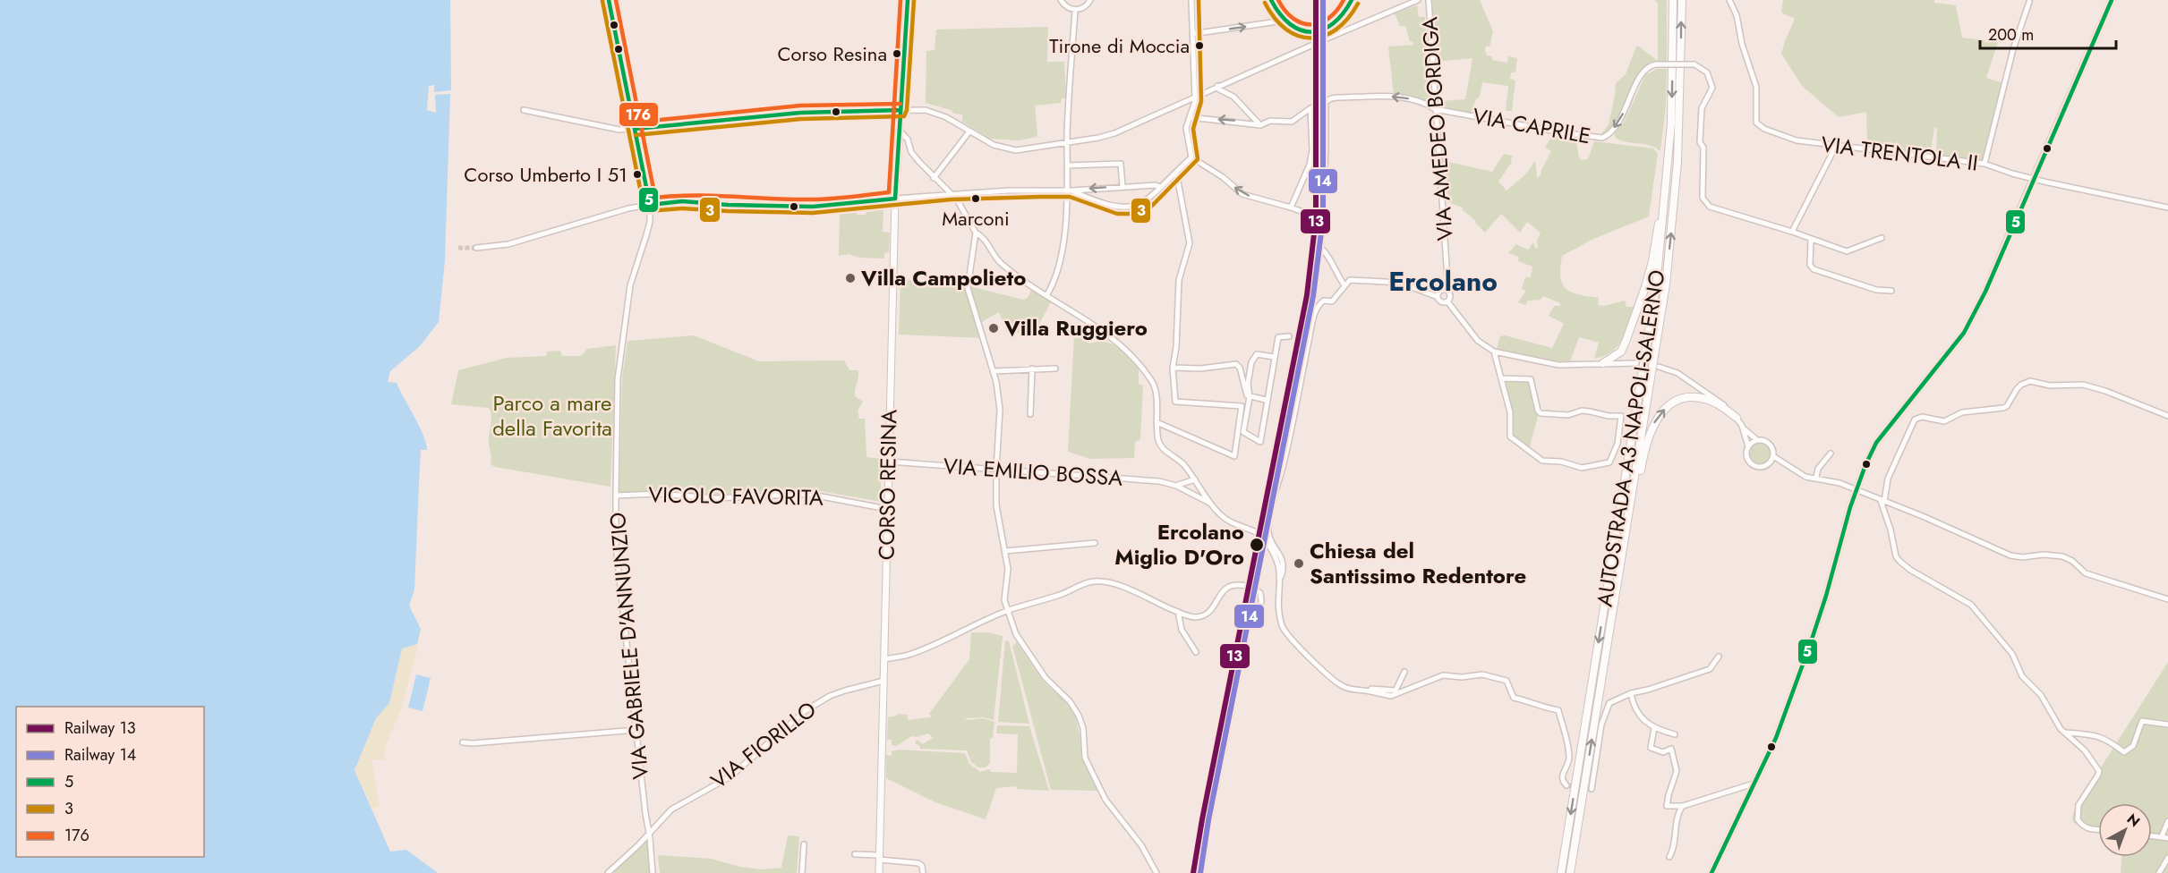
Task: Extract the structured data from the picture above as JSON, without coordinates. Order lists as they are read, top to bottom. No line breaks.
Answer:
{"streets":{"highway":["AUTOSTRADA A3 NAPOLI-SALERNO"],"main road":["CORSO RESINA"],"street":["VIA CAPRILE","VIA AMEDEO BORDIGA","VIA TRENTOLA II","VIA EMILIO BOSSA","VICOLO FAVORITA","VIA GABRIELE D'ANNUNZIO","VIA FIORILLO"]},"crossings":[["VIA CAPRILE","VIA AMEDEO BORDIGA"],["VIA EMILIO BOSSA","CORSO RESINA"],["CORSO RESINA","VICOLO FAVORITA"],["CORSO RESINA","VIA FIORILLO"],["VICOLO FAVORITA","VIA GABRIELE D'ANNUNZIO"],["VIA GABRIELE D'ANNUNZIO","VIA FIORILLO"]],"districts":["Ercolano"],"parks":["Parco a mare della Favorita"],"places":["Tirone di Moccia","Corso Resina","Corso Umberto I 51","Marconi","Villa Campolieto","Villa Ruggiero","Ercolano Miglio D'Oro","Chiesa del Santissimo Redentore"],"lines":["rail line 13","rail line 14","transit line 5","transit line 3","transit line 176"],"legend":["Railway 13","Railway 14","5","3","176"],"scale_bar":"200 m","north":"top right"}
